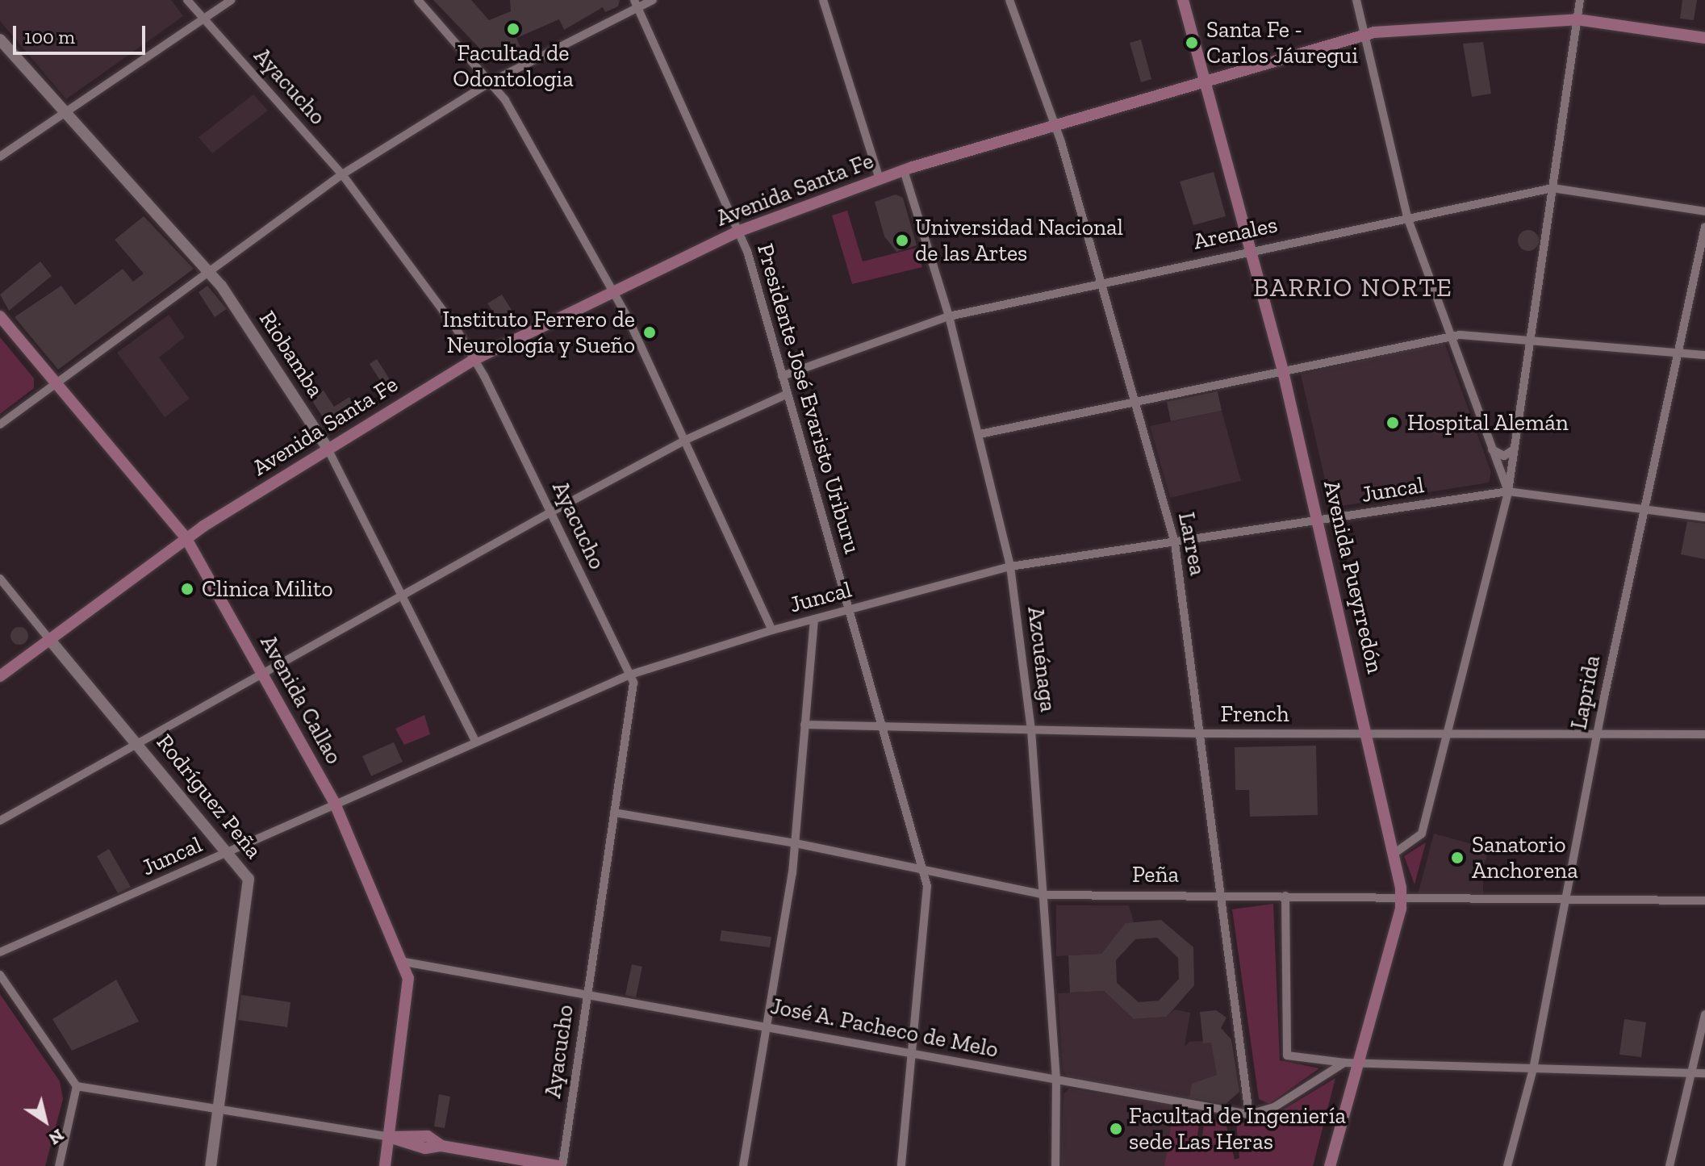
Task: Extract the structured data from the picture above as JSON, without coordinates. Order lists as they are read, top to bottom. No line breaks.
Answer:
{"streets":{"main road":["Avenida Santa Fe","Avenida Pueyrredón","Avenida Callao"],"street":["Ayacucho","Arenales","Riobamba","Presidente José Evaristo Uriburu","Juncal","Larrea","Azcuénaga","Laprida","French","Rodríguez Peña","Peña","José A. Pacheco de Melo"]},"crossings":[["Ayacucho","Avenida Santa Fe"],["Ayacucho","Juncal"],["Ayacucho","Peña"],["Ayacucho","José A. Pacheco de Melo"],["Avenida Santa Fe","Riobamba"],["Avenida Santa Fe","Presidente José Evaristo Uriburu"],["Avenida Santa Fe","Larrea"],["Avenida Santa Fe","Avenida Pueyrredón"],["Avenida Santa Fe","Azcuénaga"],["Avenida Santa Fe","Avenida Callao"],["Avenida Santa Fe","Rodríguez Peña"],["Arenales","Presidente José Evaristo Uriburu"],["Arenales","Larrea"],["Arenales","Avenida Pueyrredón"],["Arenales","Azcuénaga"],["Riobamba","Juncal"],["Presidente José Evaristo Uriburu","Juncal"],["Presidente José Evaristo Uriburu","French"],["Presidente José Evaristo Uriburu","Peña"],["Presidente José Evaristo Uriburu","José A. Pacheco de Melo"],["Juncal","Larrea"],["Juncal","Avenida Pueyrredón"],["Juncal","Azcuénaga"],["Juncal","Laprida"],["Juncal","Avenida Callao"],["Juncal","Rodríguez Peña"],["Larrea","French"],["Larrea","Peña"],["Larrea","José A. Pacheco de Melo"],["Avenida Pueyrredón","French"],["Avenida Pueyrredón","Peña"],["Azcuénaga","French"],["Azcuénaga","Peña"],["Azcuénaga","José A. Pacheco de Melo"],["Laprida","French"],["Laprida","Peña"],["Avenida Callao","José A. Pacheco de Melo"]],"districts":["BARRIO NORTE"],"places":["Facultad de Odontologia","Santa Fe - Carlos Jáuregui","Universidad Nacional de las Artes","Instituto Ferrero de Neurología y Sueño","Hospital Alemán","Clinica Milito","Sanatorio Anchorena","Facultad de Ingeniería sede Las Heras"],"scale_bar":"100 m","north":"bottom right"}
